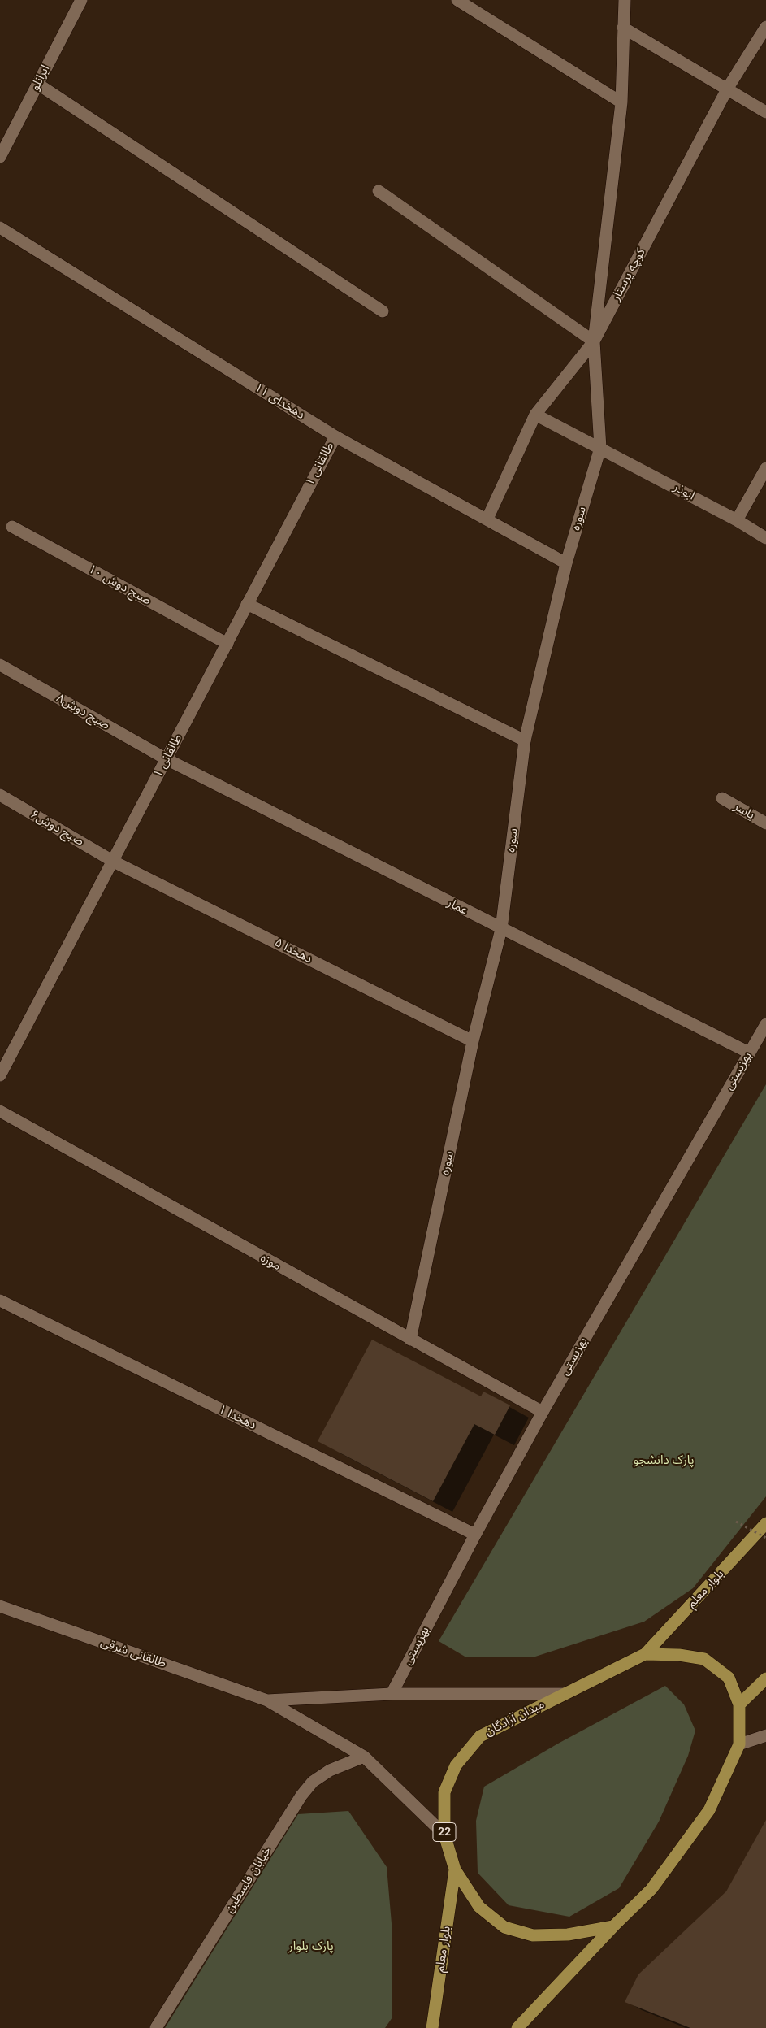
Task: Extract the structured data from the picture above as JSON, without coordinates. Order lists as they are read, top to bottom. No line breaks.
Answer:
{"streets":{"main road":["بلوار معلم","میدان آزادگان","22"],"street":["ایرانلو","کوچه پرستار","دهخدای ۱۱","طالقانی ۱","ابوذر","سوره","صبح دوش ۱۰","صبح دوش۸","یاسر","صبح دوش۶","عمار","دهخدا ۵","بهزیستی","موزه","دهخدا ۱","طالقانی شرقی","خیابان فلسطین"]},"crossings":[["کوچه پرستار","دهخدای ۱۱"],["کوچه پرستار","ابوذر"],["کوچه پرستار","سوره"],["دهخدای ۱۱","طالقانی ۱"],["دهخدای ۱۱","سوره"],["طالقانی ۱","صبح دوش ۱۰"],["طالقانی ۱","صبح دوش۸"],["طالقانی ۱","صبح دوش۶"],["طالقانی ۱","عمار"],["طالقانی ۱","دهخدا ۵"],["ابوذر","سوره"],["سوره","عمار"],["سوره","دهخدا ۵"],["سوره","موزه"],["صبح دوش۸","عمار"],["صبح دوش۶","دهخدا ۵"],["عمار","بهزیستی"],["بهزیستی","موزه"],["بهزیستی","دهخدا ۱"],["بلوار معلم","میدان آزادگان"],["میدان آزادگان","22"]],"parks":["پارک دانشجو","پارک بلوار"]}
